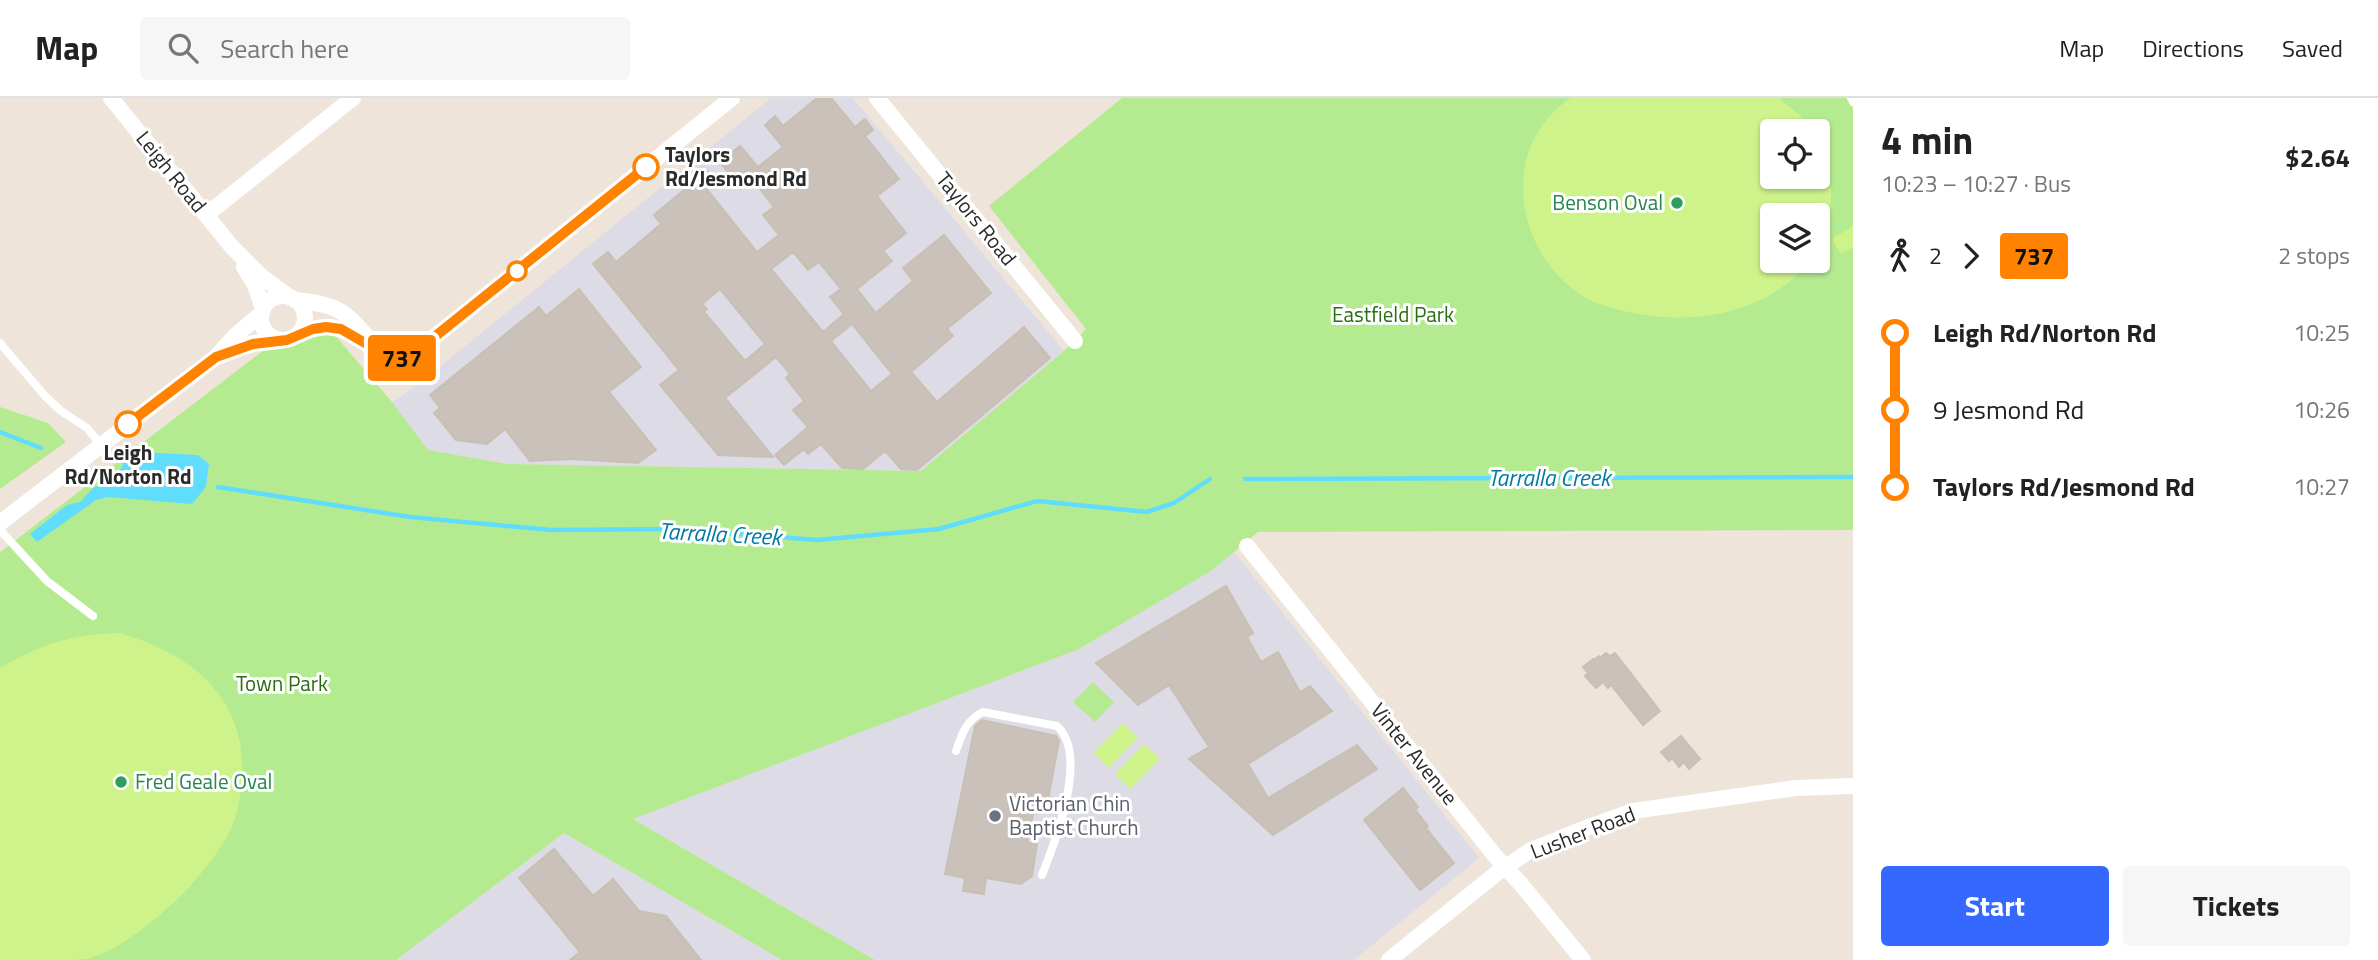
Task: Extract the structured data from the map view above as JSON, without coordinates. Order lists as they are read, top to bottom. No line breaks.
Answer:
{"streets":{"street":["Leigh Road","Taylors Road","Vinter Avenue","Lusher Road"]},"crossings":[["Vinter Avenue","Lusher Road"]],"water":["Tarralla Creek"],"parks":["Eastfield Park","Town Park"],"places":["Taylors Rd/Jesmond Rd","Benson Oval","Leigh Rd/Norton Rd","Fred Geale Oval","Victorian Chin Baptist Church"],"lines":["bus line 737"],"page":{"header":"Map","search":"Search here","nav":["Map","Directions","Saved"],"on_map":"737","heading":["4 min","10:23 – 10:27 · Bus","$2.64"],"legs":["2","737","2 stops"],"list":[{"name":"Leigh Rd/Norton Rd","value":"10:25"},{"name":"9 Jesmond Rd","value":"10:26"},{"name":"Taylors Rd/Jesmond Rd","value":"10:27"}],"buttons":["Start","Tickets"]}}
